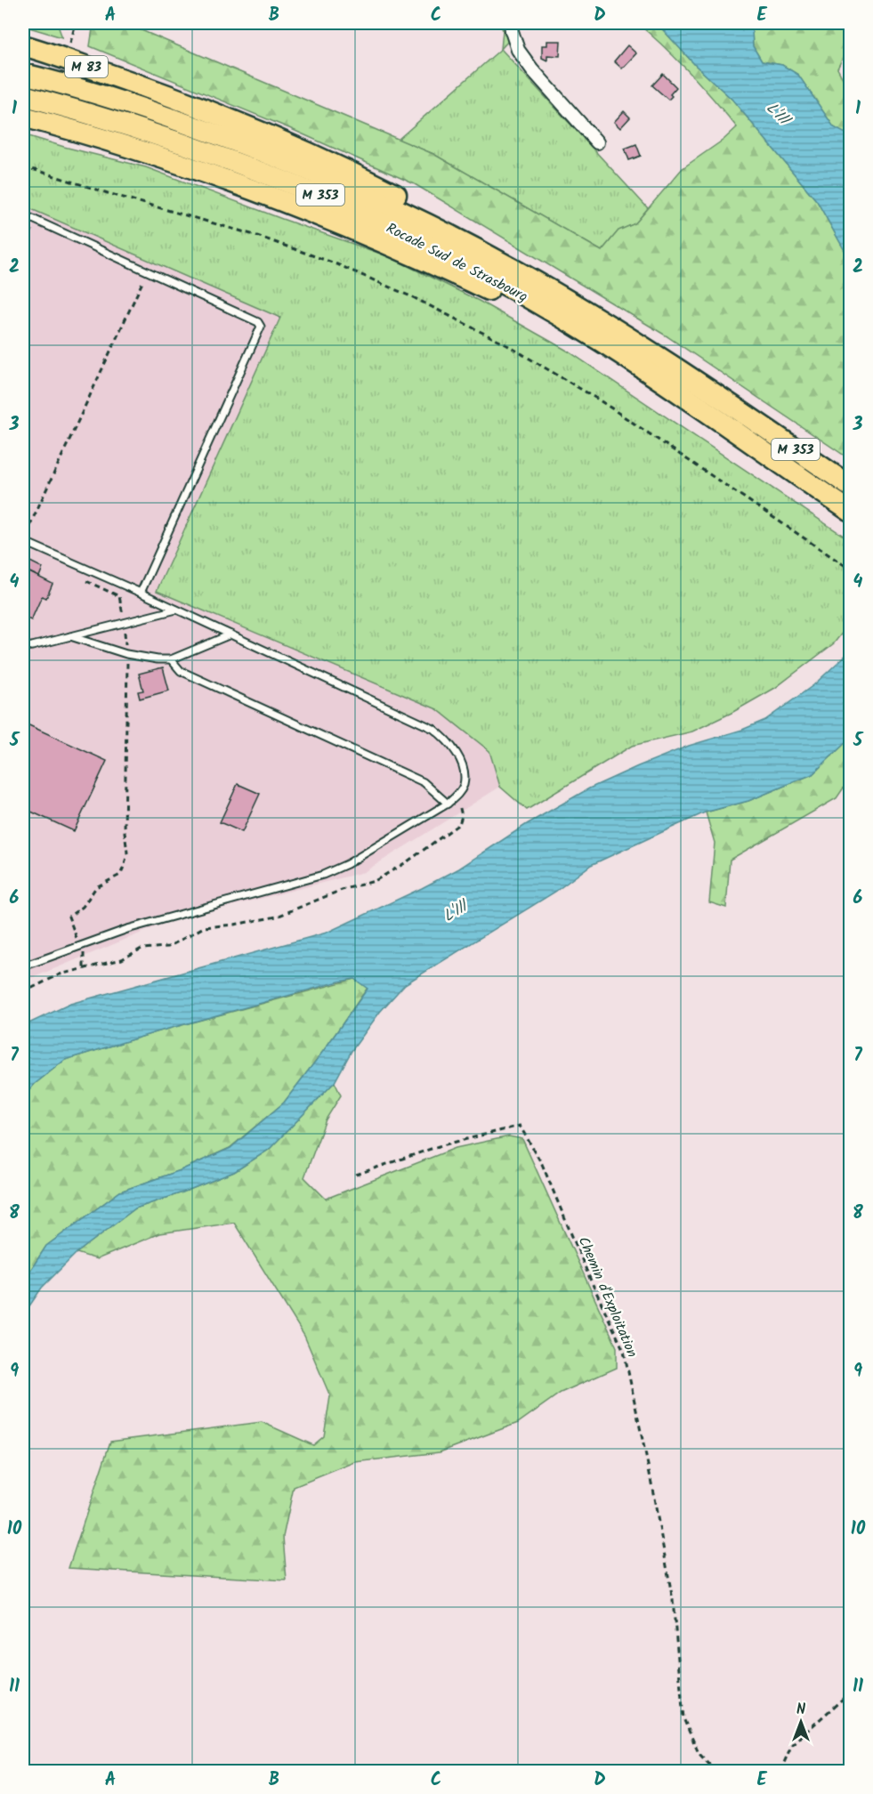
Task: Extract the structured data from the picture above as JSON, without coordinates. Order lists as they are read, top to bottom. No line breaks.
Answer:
{"streets":{"highway":["M 83","M 353","Rocade Sud de Strasbourg"],"path":["Chemin d'Exploitation"]},"water":["L'Ill"],"north":"top","grid":{"columns":["A","B","C","D","E"],"rows":["1","2","3","4","5","6","7","8","9","10","11"]}}
